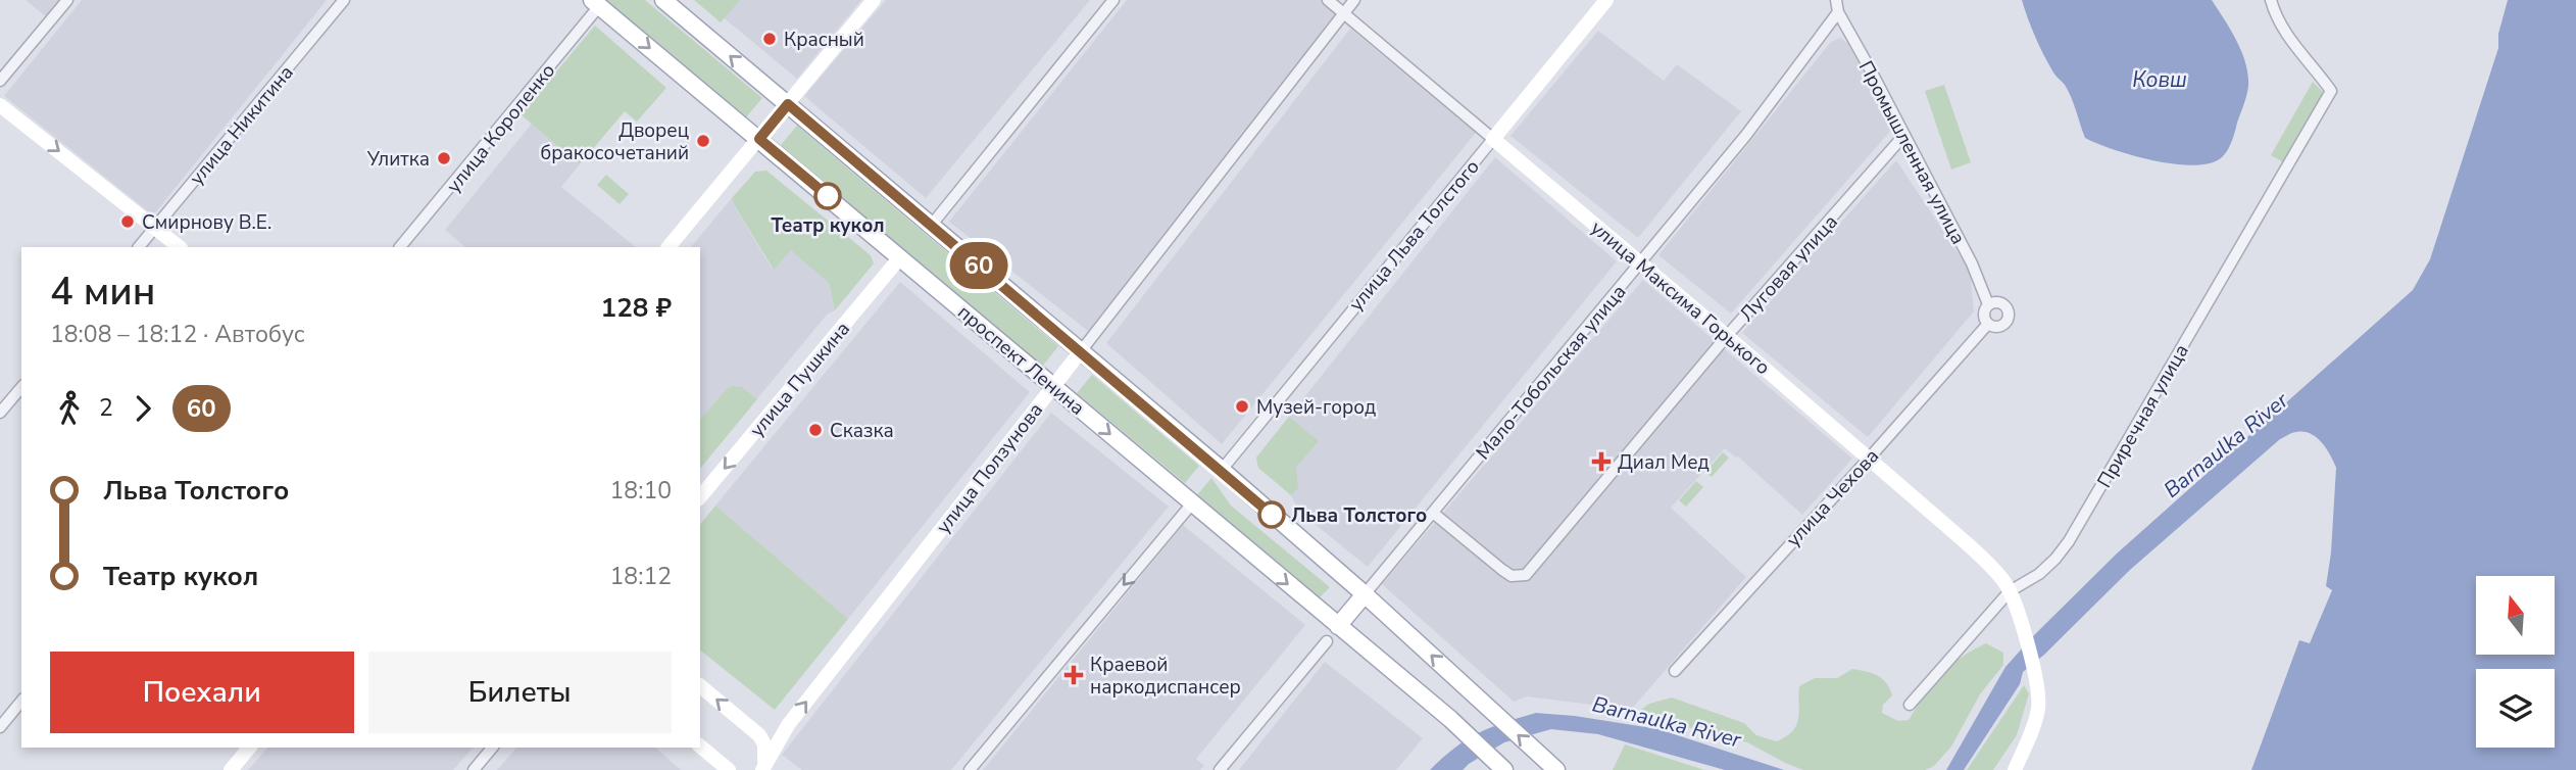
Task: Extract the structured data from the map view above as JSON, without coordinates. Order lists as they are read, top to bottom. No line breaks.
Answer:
{"streets":{"main road":["проспект Ленина"],"street":["улица Никитина","улица Короленко","Промышленная улица","улица Льва Толстого","Луговая улица","улица Максима Горького","Мало-Тобольская улица","улица Пушкина","Приречная улица","улица Ползунова","улица Чехова"]},"crossings":[["улица Короленко","проспект Ленина"],["Промышленная улица","Луговая улица"],["Промышленная улица","Мало-Тобольская улица"],["Промышленная улица","улица Чехова"],["улица Льва Толстого","улица Максима Горького"],["Луговая улица","улица Максима Горького"],["Луговая улица","Мало-Тобольская улица"],["улица Максима Горького","Мало-Тобольская улица"],["улица Максима Горького","Приречная улица"],["улица Максима Горького","улица Ползунова"],["улица Максима Горького","улица Чехова"],["проспект Ленина","улица Пушкина"],["проспект Ленина","улица Ползунова"]],"one_way":["улица Пушкина","улица Ползунова"],"water":["Ковш","Barnaulka River"],"places":{"other":["Красный","Дворец бракосочетаний","Улитка","Театр кукол","Смирнову В.Е.","Музей-город","Сказка","Льва Толстого"],"health":["Диал Мед","Краевой наркодиспансер"]},"lines":["bus line 60"],"north":"top","page":{"on_map":"60","heading":["4 мин","18:08 – 18:12 · Автобус","128 ₽"],"legs":["2","60"],"list":[{"name":"Льва Толстого","value":"18:10"},{"name":"Театр кукол","value":"18:12"}],"buttons":["Поехали","Билеты"]}}
